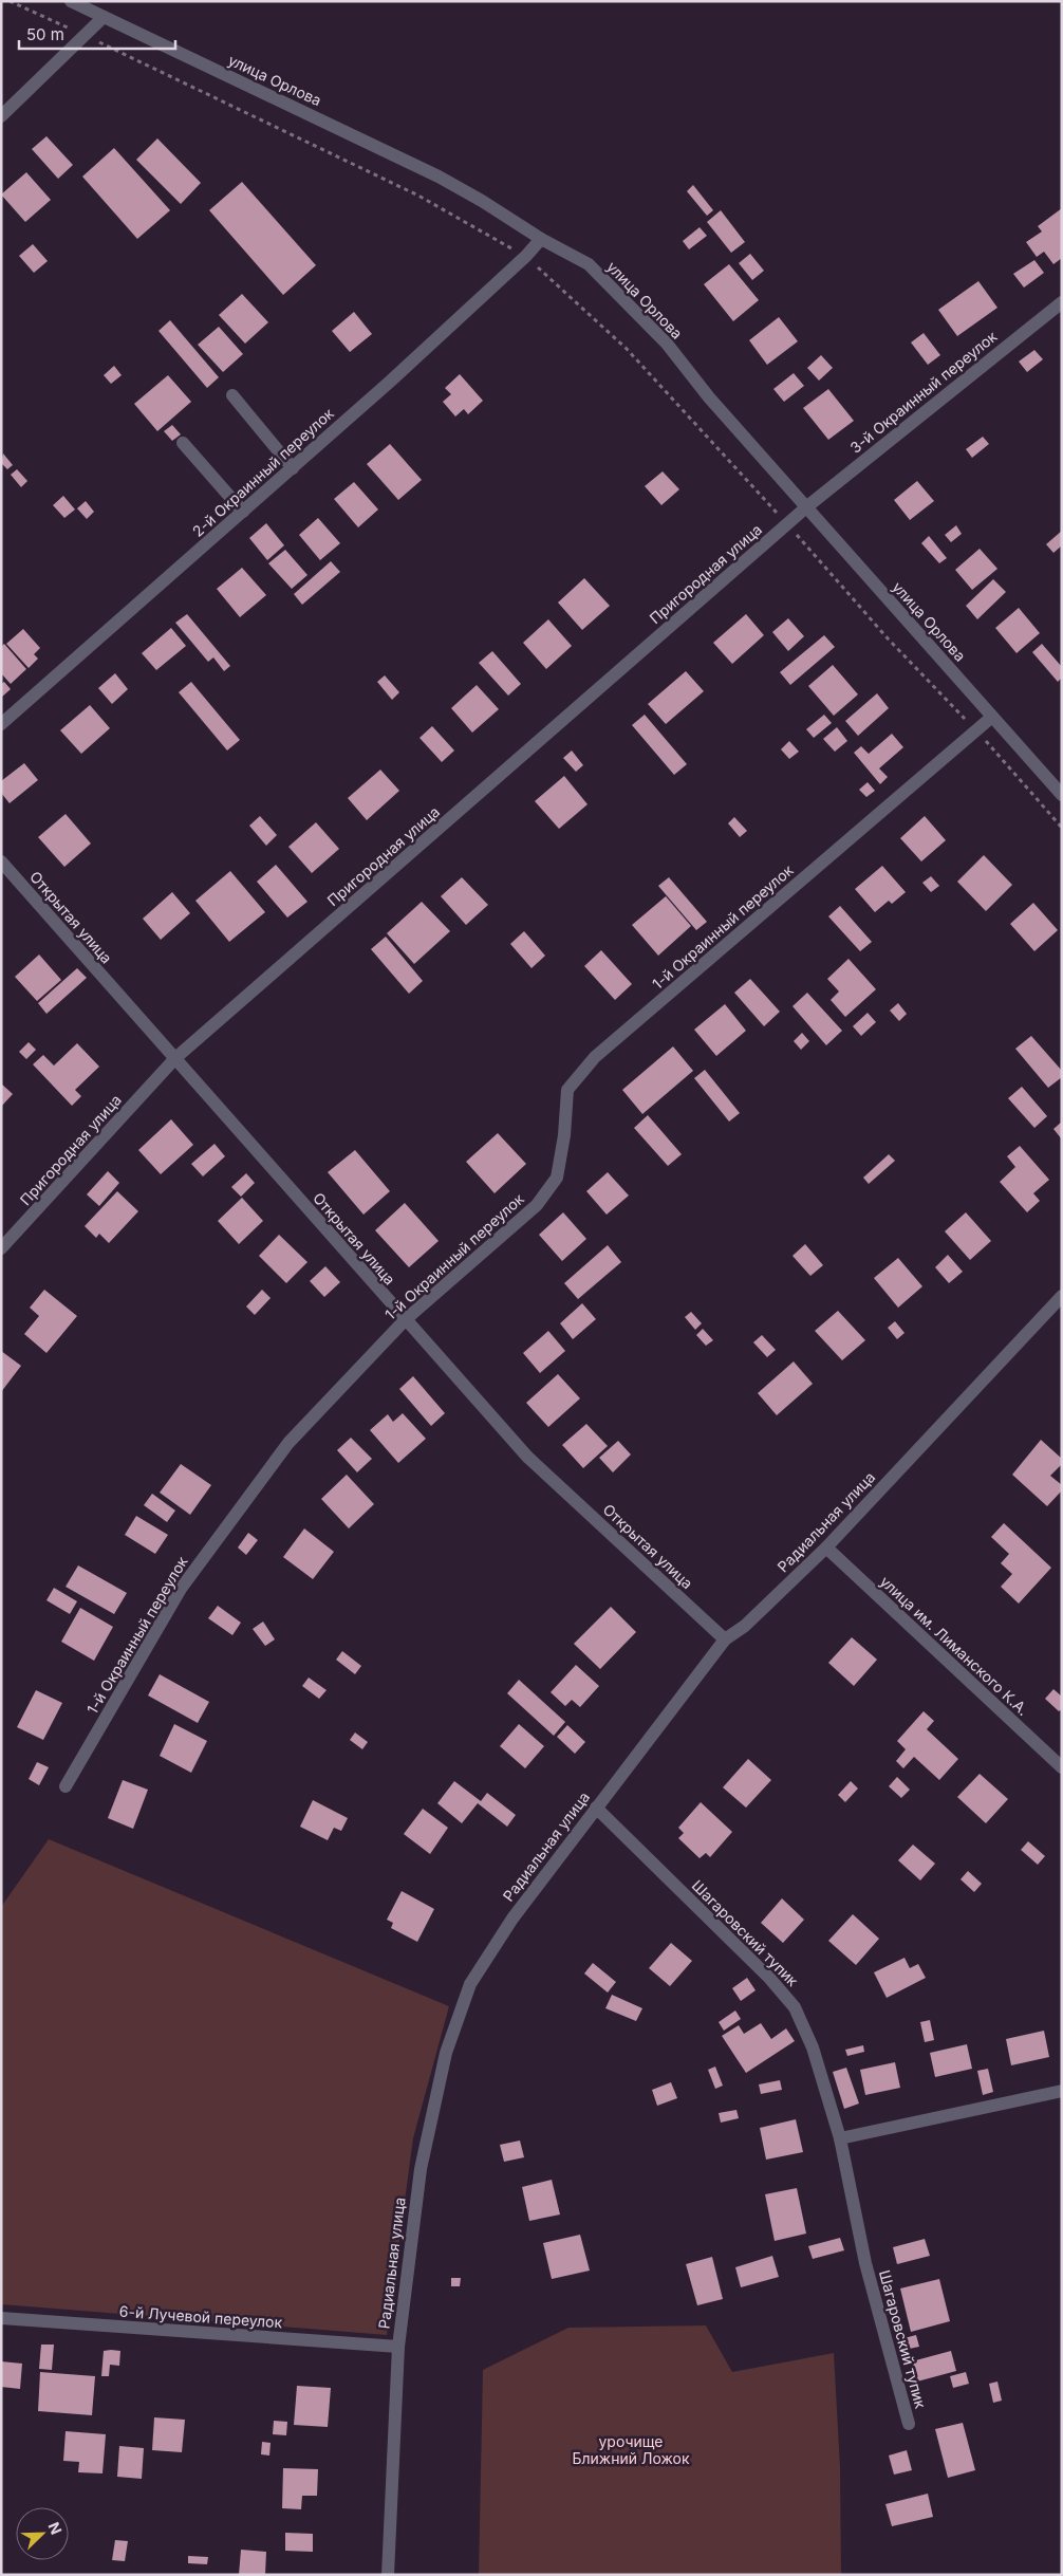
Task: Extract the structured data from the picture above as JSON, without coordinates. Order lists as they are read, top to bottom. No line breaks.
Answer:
{"streets":{"street":["улица Орлова","3-й Окраинный переулок","2-й Окраинный переулок","Пригородная улица","Открытая улица","1-й Окраинный переулок","Радиальная улица","улица им. Лиманского К.А.","Шагаровский тупик","6-й Лучевой переулок"]},"crossings":[["улица Орлова","3-й Окраинный переулок"],["улица Орлова","2-й Окраинный переулок"],["улица Орлова","Пригородная улица"],["улица Орлова","1-й Окраинный переулок"],["3-й Окраинный переулок","Пригородная улица"],["Пригородная улица","Открытая улица"],["Открытая улица","1-й Окраинный переулок"],["Открытая улица","Радиальная улица"],["Радиальная улица","улица им. Лиманского К.А."],["Радиальная улица","Шагаровский тупик"],["Радиальная улица","6-й Лучевой переулок"]],"parks":["урочище Ближний Ложок"],"scale_bar":"50 m","north":"top right"}
